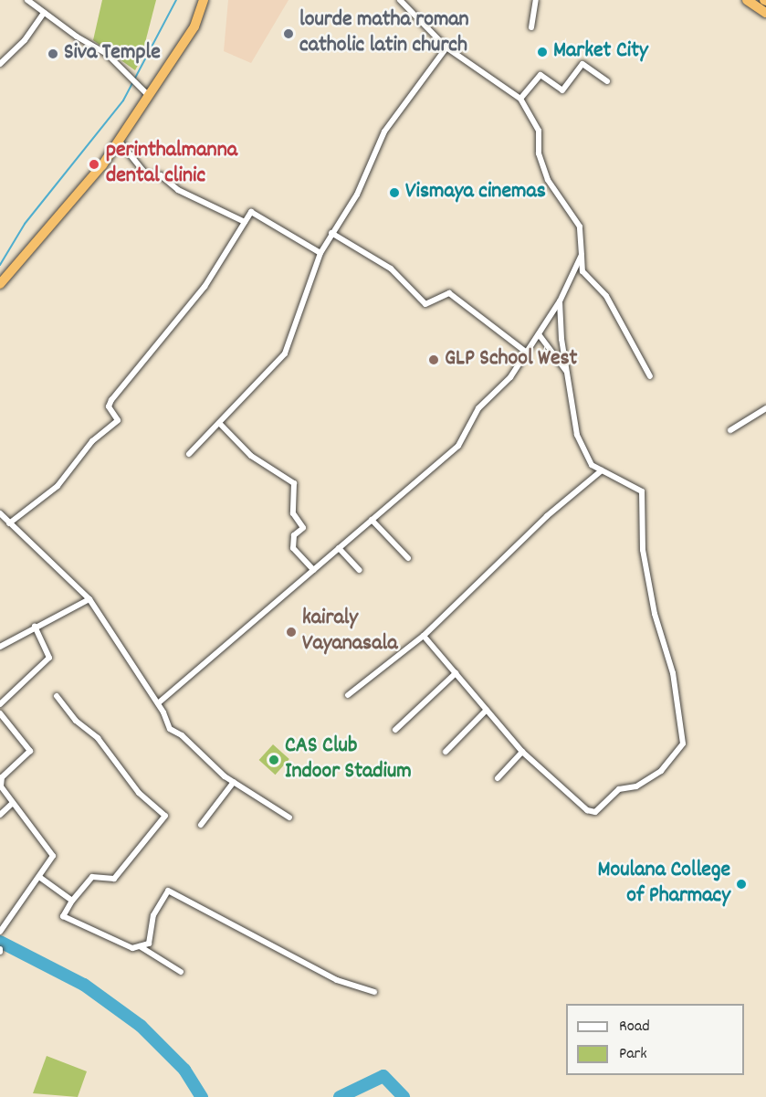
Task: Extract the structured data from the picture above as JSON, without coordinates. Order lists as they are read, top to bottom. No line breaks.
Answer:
{"places":["lourde matha roman catholic latin church","Market City","Siva Temple","perinthalmanna dental clinic","Vismaya cinemas","GLP School West","kairaly Vayanasala","CAS Club Indoor Stadium","Moulana College of Pharmacy"],"legend":["Road","Park"]}
